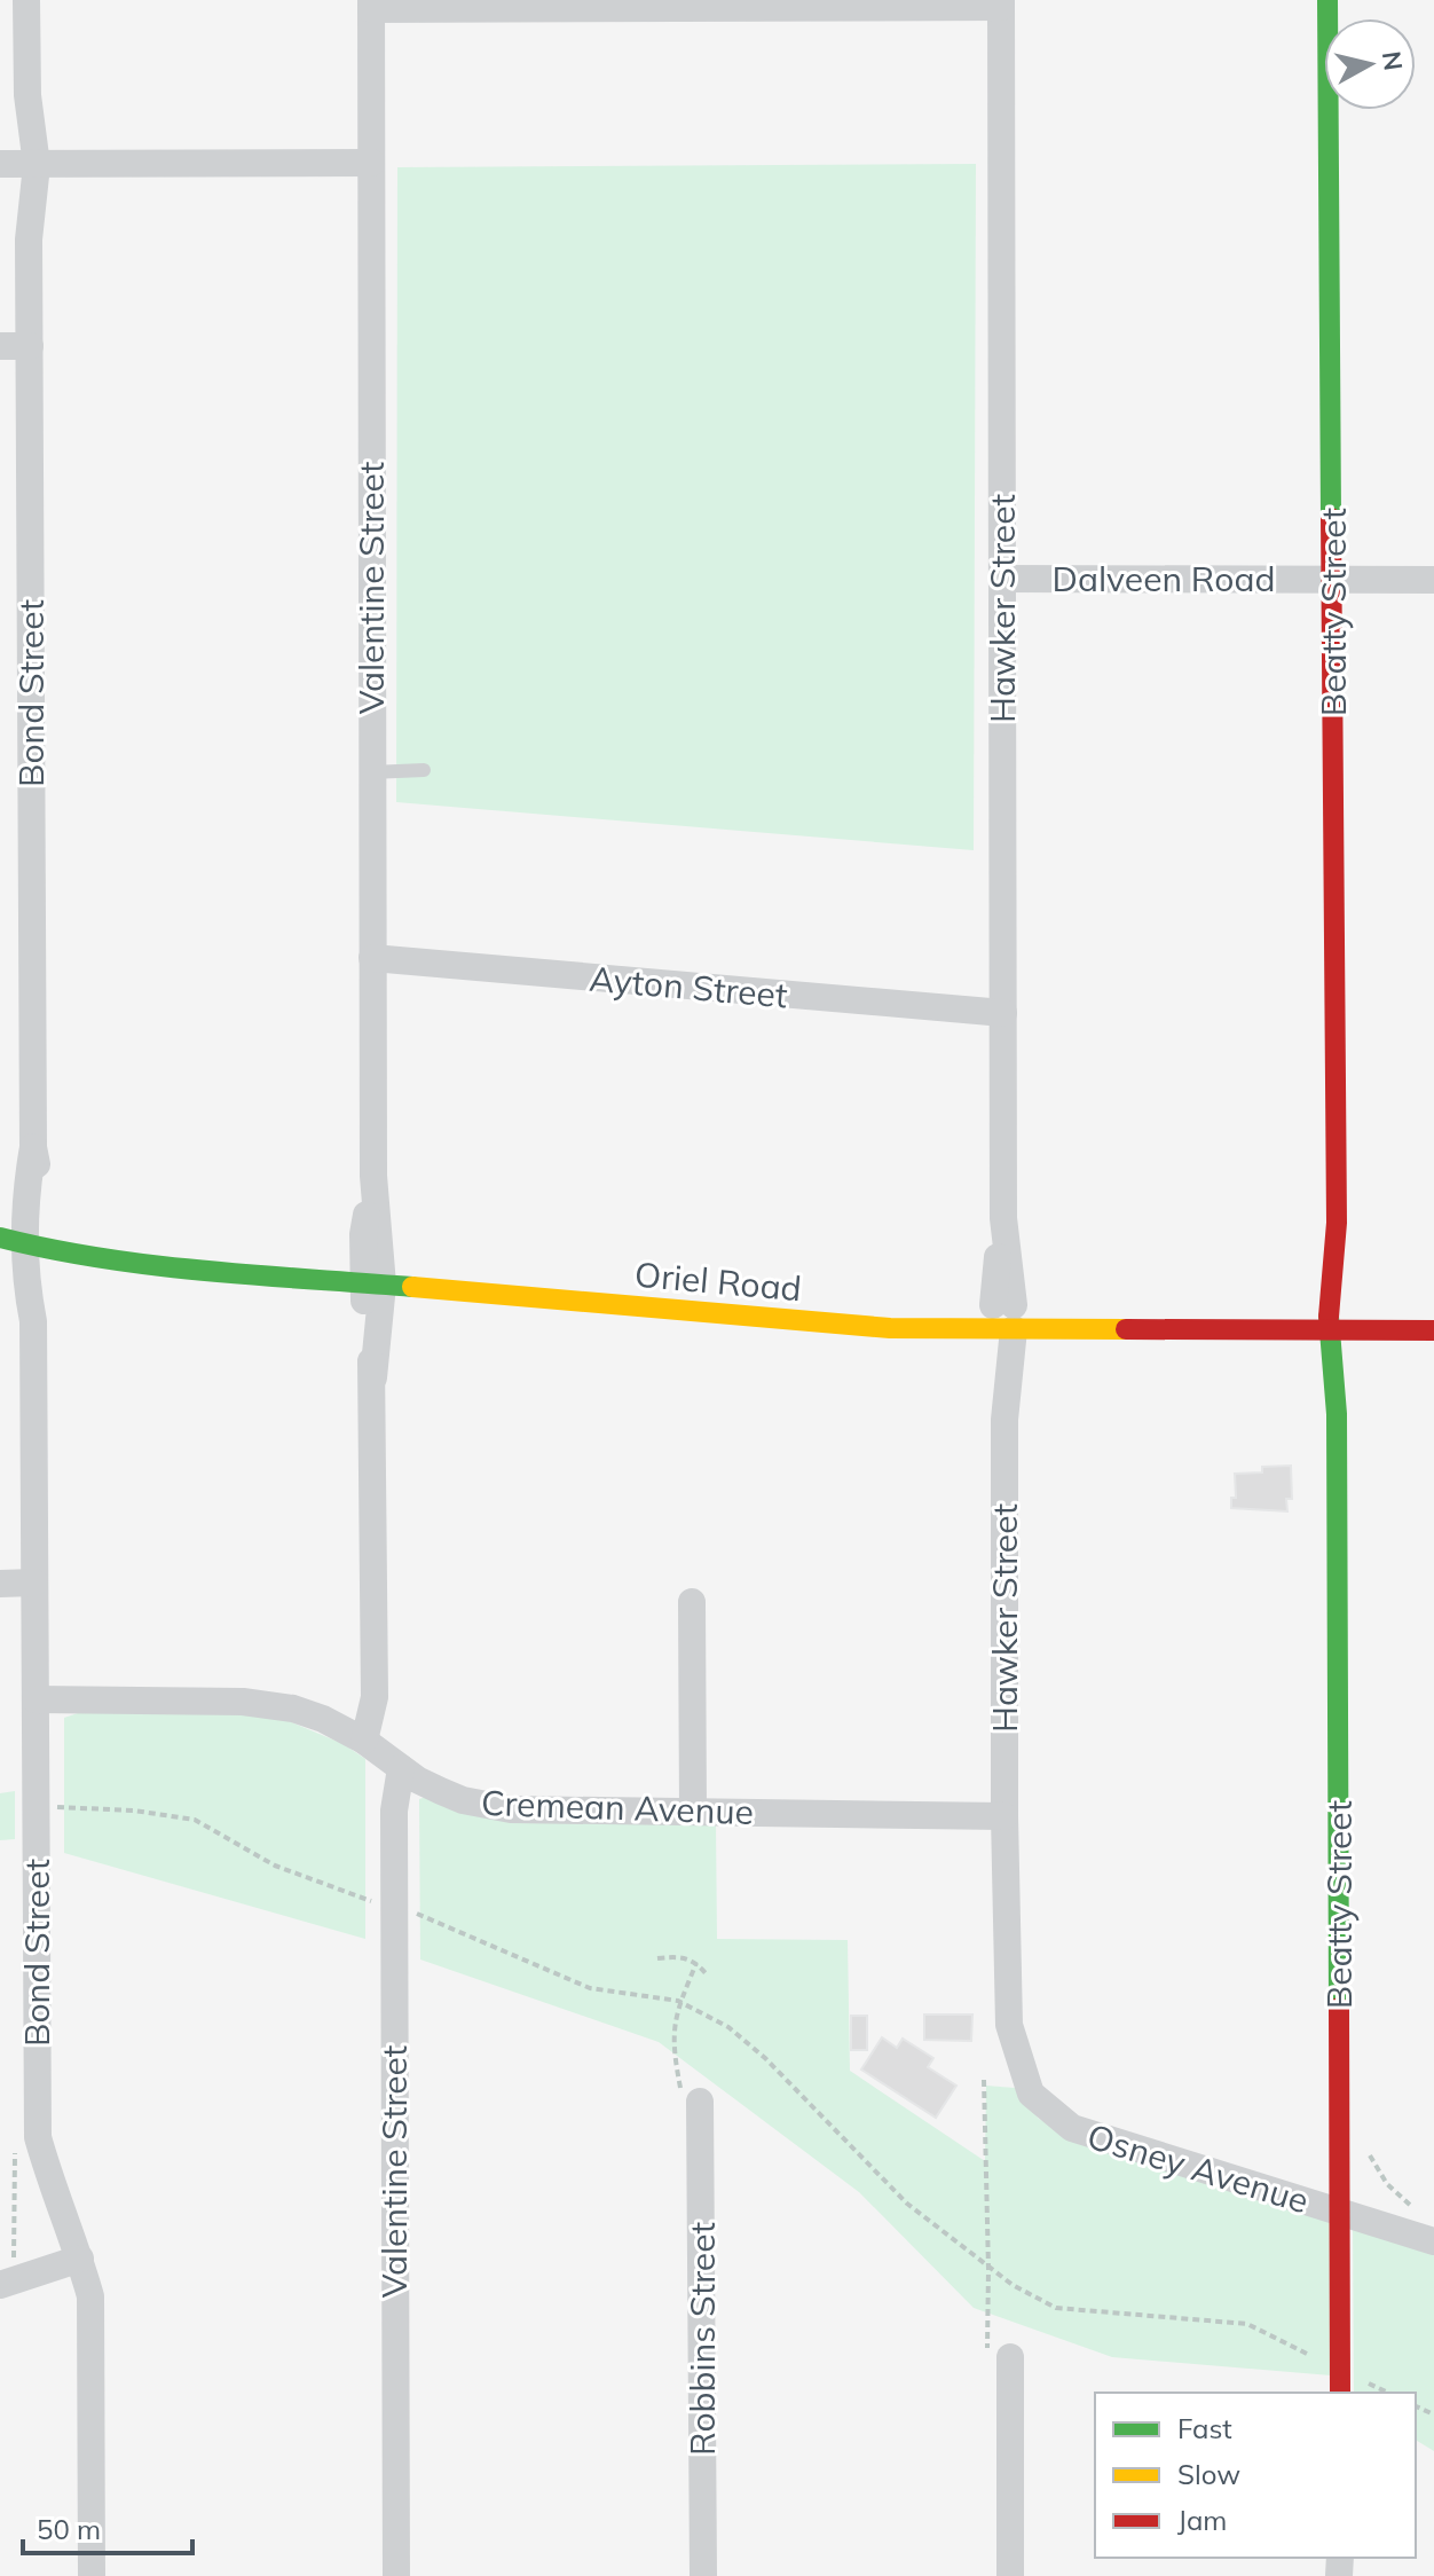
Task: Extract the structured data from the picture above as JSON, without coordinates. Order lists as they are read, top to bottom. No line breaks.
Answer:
{"streets":{"street":["Dalveen Road","Valentine Street","Hawker Street","Beatty Street","Bond Street","Ayton Street","Oriel Road","Cremean Avenue","Osney Avenue","Robbins Street"]},"crossings":[["Dalveen Road","Hawker Street"],["Dalveen Road","Beatty Street"],["Valentine Street","Ayton Street"],["Valentine Street","Oriel Road"],["Valentine Street","Cremean Avenue"],["Hawker Street","Ayton Street"],["Hawker Street","Oriel Road"],["Hawker Street","Cremean Avenue"],["Hawker Street","Osney Avenue"],["Beatty Street","Oriel Road"],["Beatty Street","Osney Avenue"],["Bond Street","Oriel Road"],["Bond Street","Cremean Avenue"],["Cremean Avenue","Osney Avenue"]],"legend":["Fast","Slow","Jam"],"scale_bar":"50 m","north":"right"}
